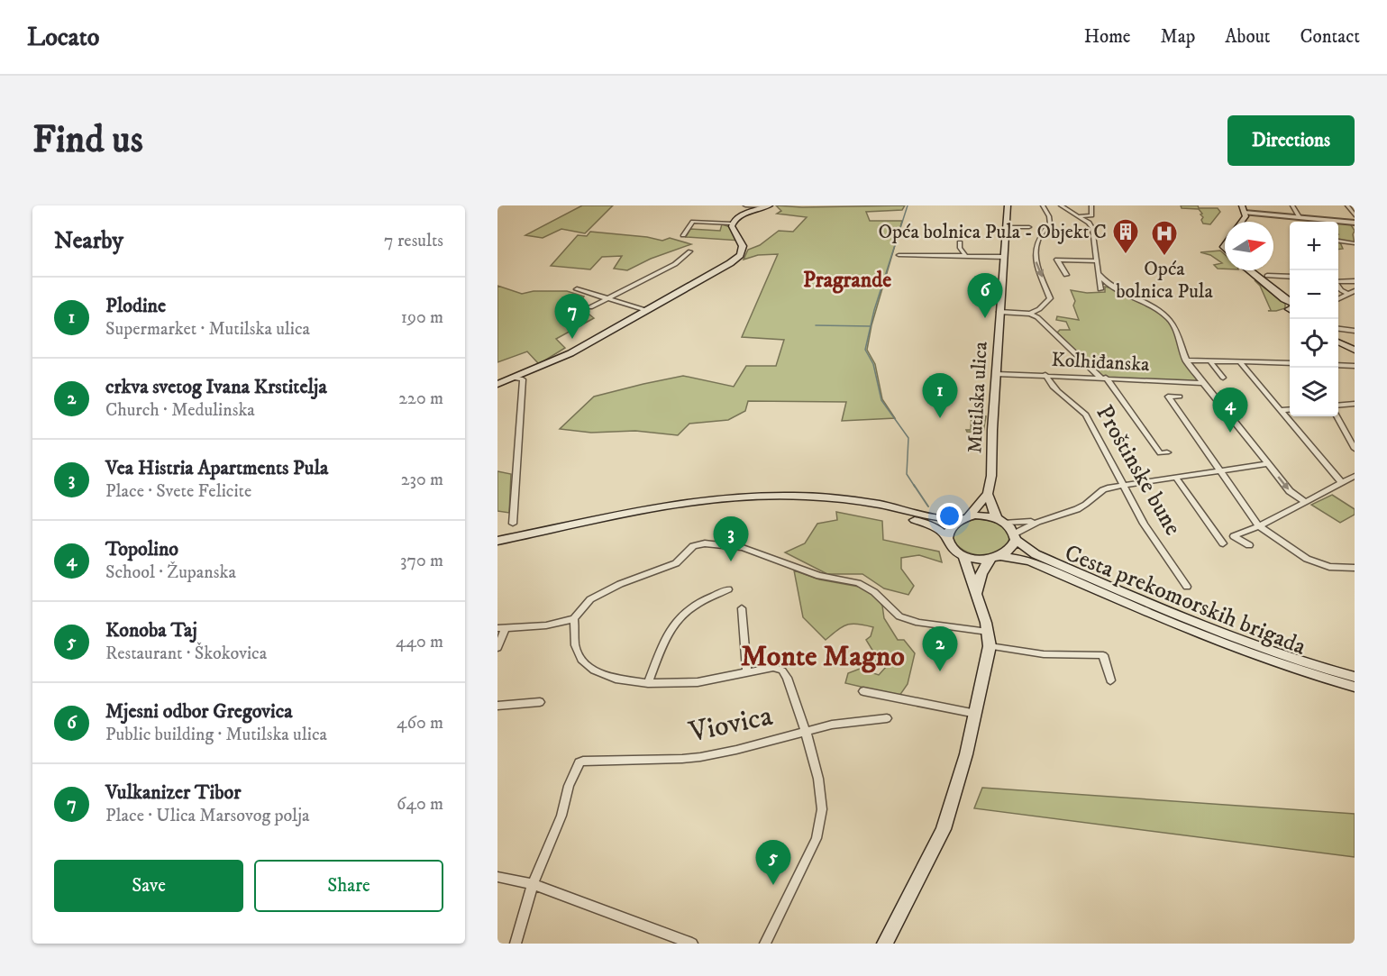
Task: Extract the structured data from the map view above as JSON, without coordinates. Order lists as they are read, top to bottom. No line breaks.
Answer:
{"streets":{"main road":["Mutilska ulica","Cesta prekomorskih brigada"],"street":["Kolhiđanska","Proštinske bune","Viovica"]},"crossings":[["Kolhiđanska","Mutilska ulica"],["Kolhiđanska","Proštinske bune"],["Mutilska ulica","Cesta prekomorskih brigada"]],"districts":["Pragrande","Monte Magno"],"places":{"building":["Opća bolnica Pula - Objekt C"],"hospital":["Opća bolnica Pula"]},"north":"right","page":{"header":"Locato","nav":["Home","Map","About","Contact"],"buttons":["Directions",["Save","Share"]],"title":"Find us","heading":["Nearby","7 results"],"map_buttons":["+","−"],"pins":["6","7","1","4","3","2","5"],"list":[{"mark":"1","name":"Plodine","note":"Supermarket · Mutilska ulica","value":"190 m"},{"mark":"2","name":"crkva svetog Ivana Krstitelja","note":"Church · Medulinska","value":"220 m"},{"mark":"3","name":"Vea Histria Apartments Pula","note":"Place · Svete Felicite","value":"230 m"},{"mark":"4","name":"Topolino","note":"School · Županska","value":"370 m"},{"mark":"5","name":"Konoba Taj","note":"Restaurant · Škokovica","value":"440 m"},{"mark":"6","name":"Mjesni odbor Gregovica","note":"Public building · Mutilska ulica","value":"460 m"},{"mark":"7","name":"Vulkanizer Tibor","note":"Place · Ulica Marsovog polja","value":"640 m"}]}}
